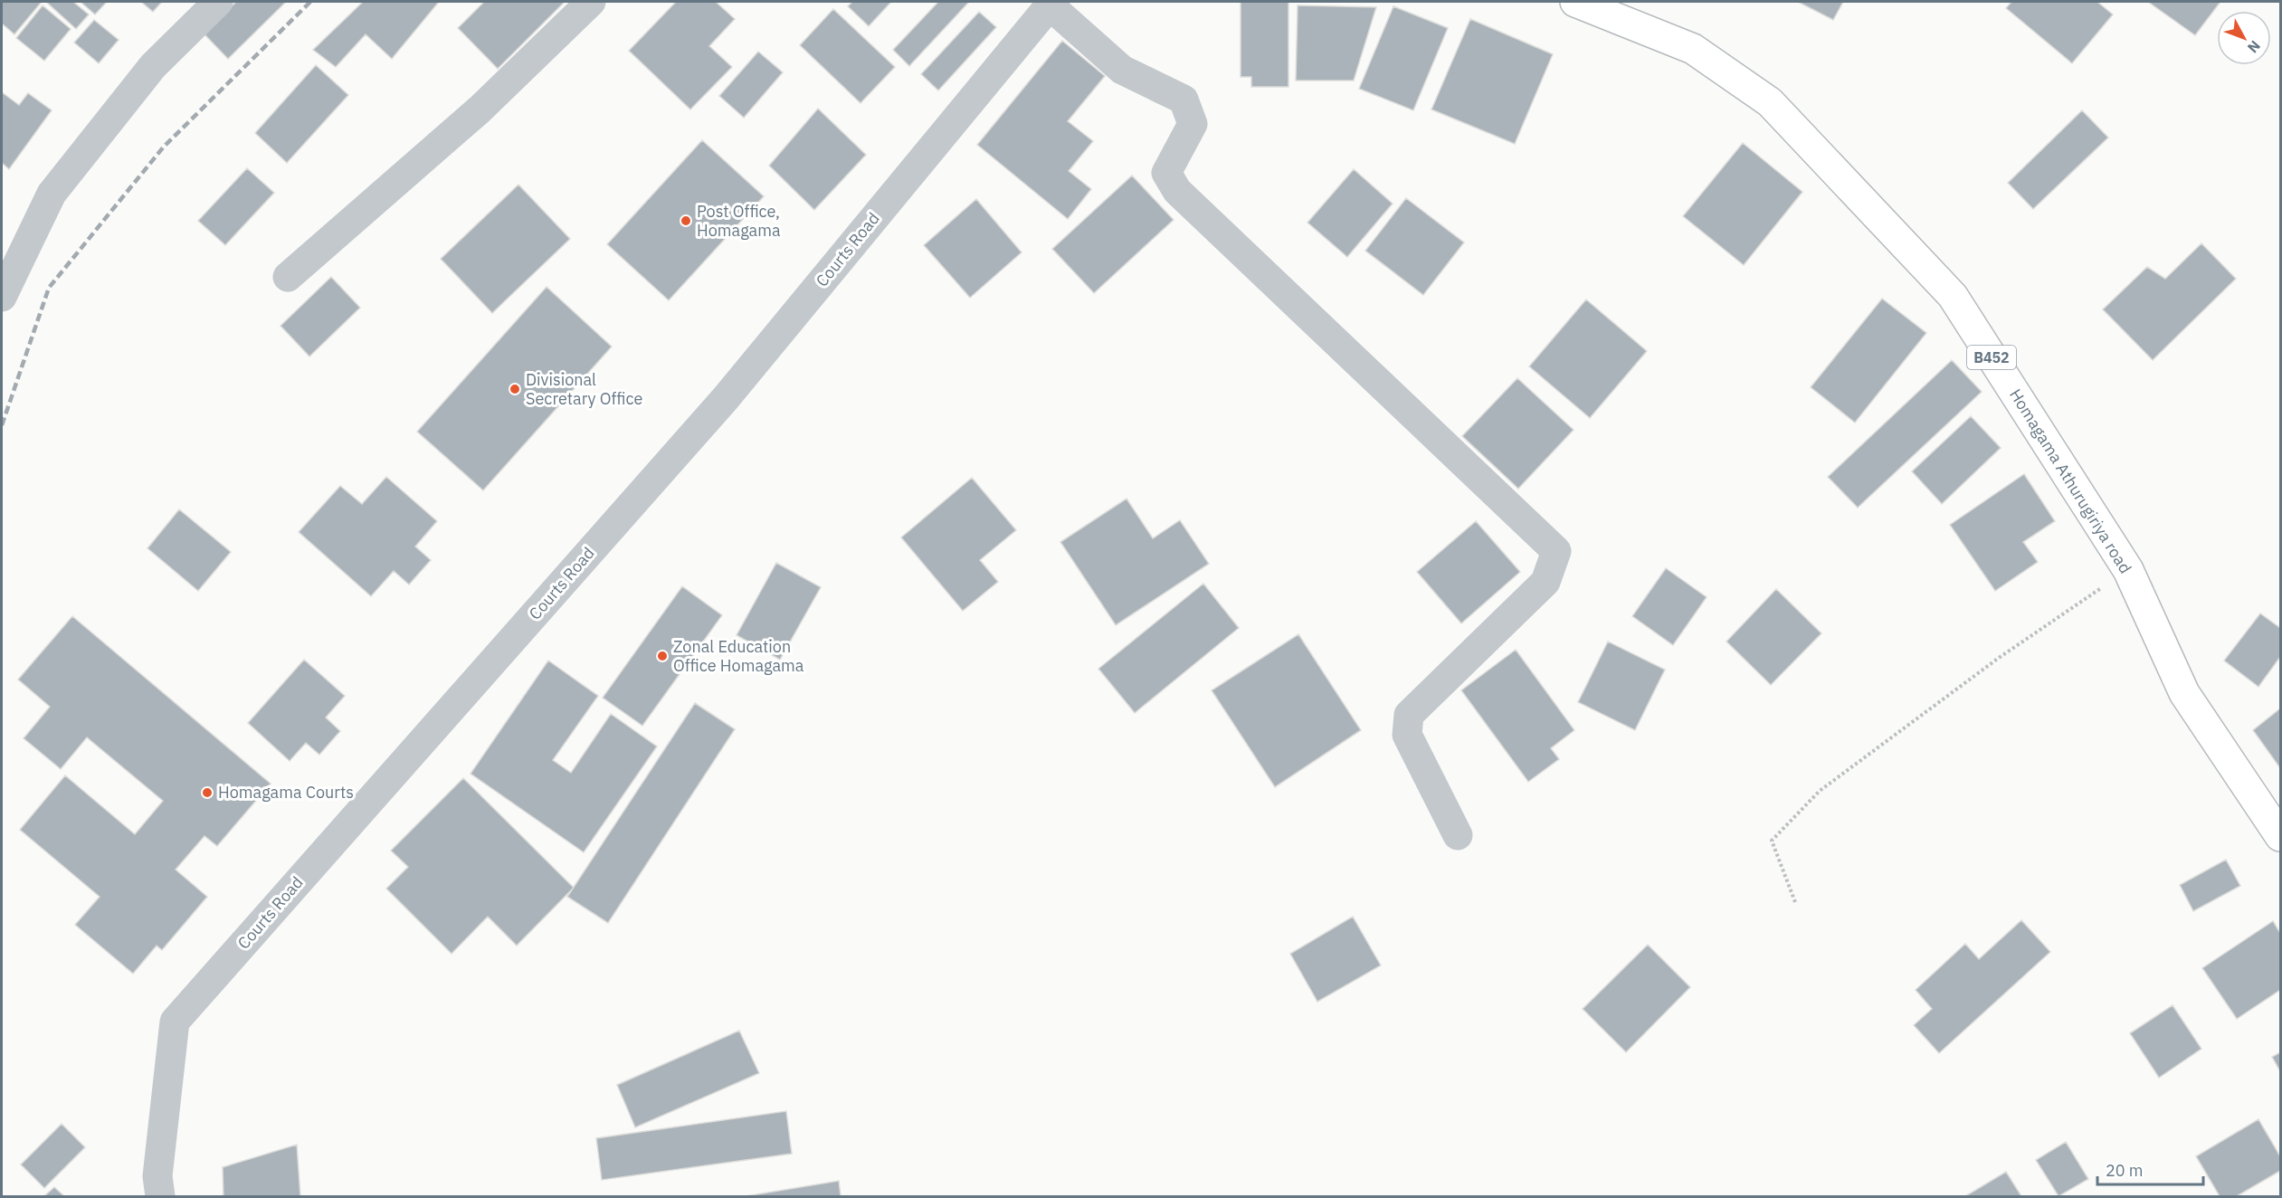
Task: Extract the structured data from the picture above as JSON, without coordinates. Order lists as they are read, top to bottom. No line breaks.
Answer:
{"streets":{"main road":["B452","Homagama Athurugiriya road"],"street":["Courts Road"]},"places":["Post Office, Homagama","Divisional Secretary Office","Zonal Education Office Homagama","Homagama Courts"],"scale_bar":"20 m","north":"bottom right"}
